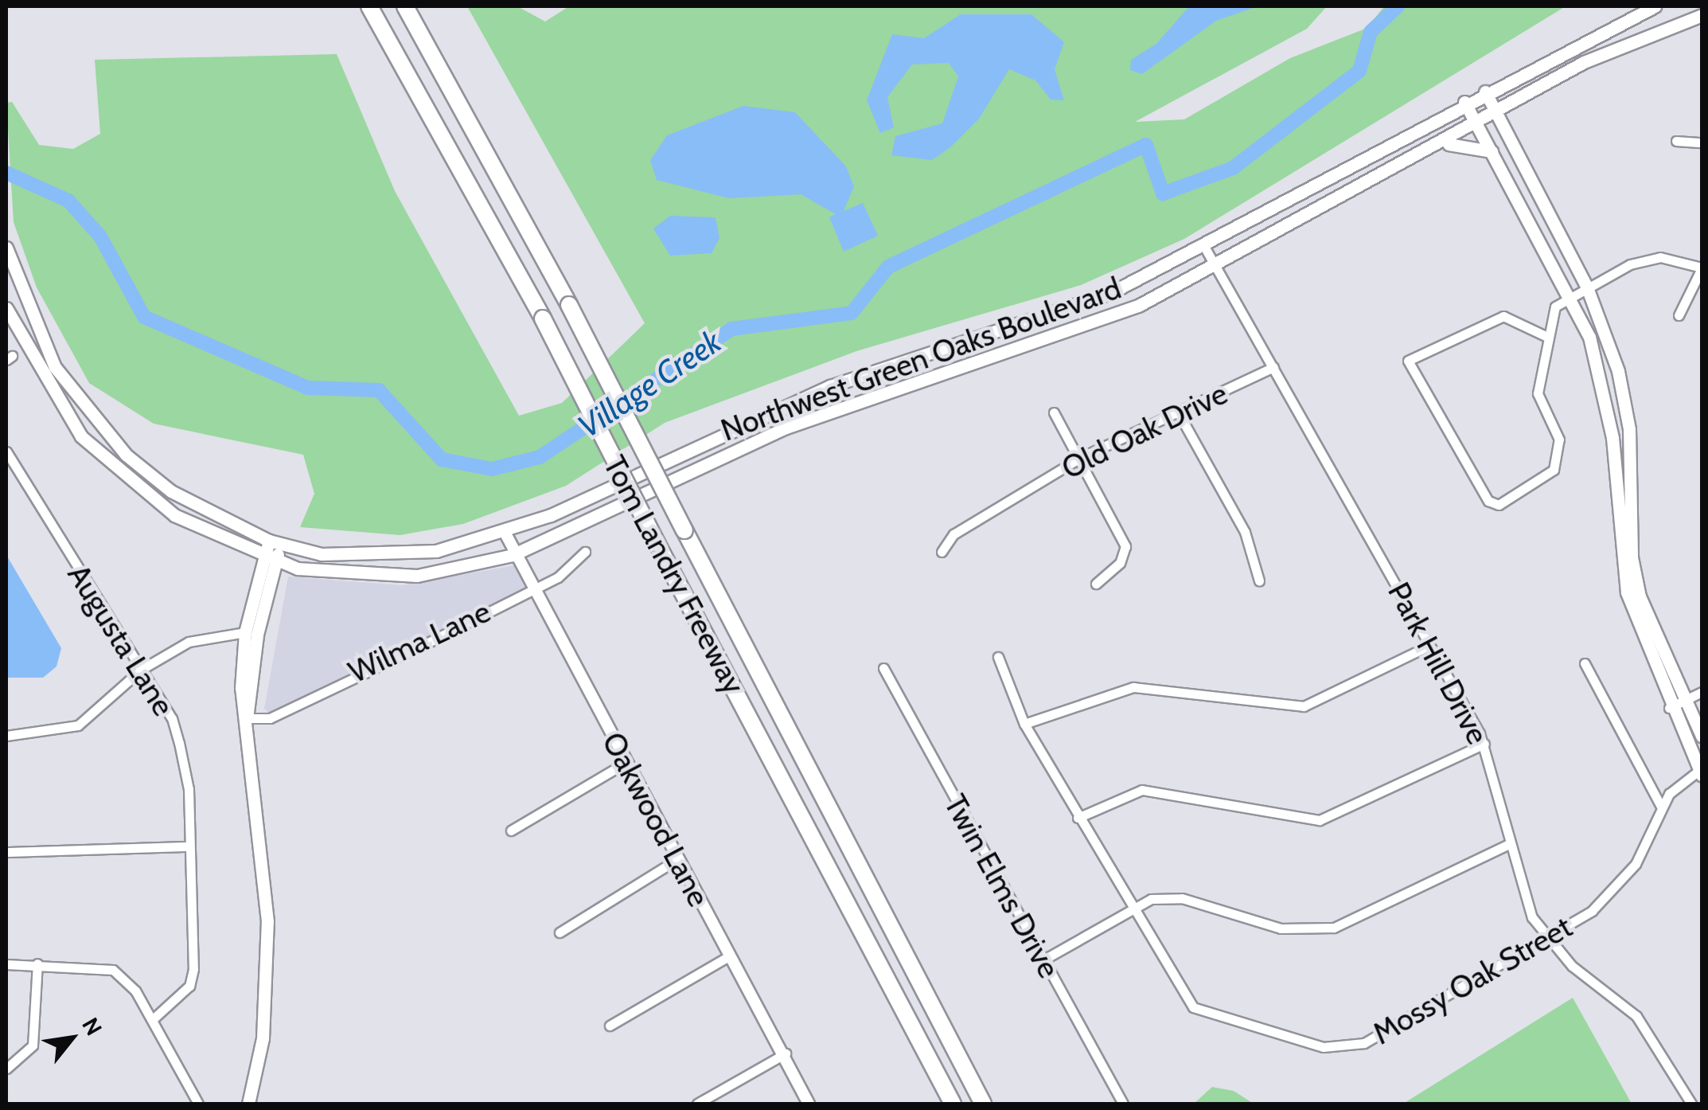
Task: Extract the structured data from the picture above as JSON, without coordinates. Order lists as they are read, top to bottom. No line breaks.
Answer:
{"streets":{"highway":["Tom Landry Freeway"],"main road":["Northwest Green Oaks Boulevard"],"street":["Old Oak Drive","Augusta Lane","Wilma Lane","Park Hill Drive","Oakwood Lane","Twin Elms Drive","Mossy Oak Street"]},"crossings":[["Northwest Green Oaks Boulevard","Park Hill Drive"],["Northwest Green Oaks Boulevard","Oakwood Lane"],["Old Oak Drive","Park Hill Drive"],["Wilma Lane","Oakwood Lane"],["Park Hill Drive","Mossy Oak Street"]],"water":["Village Creek"],"north":"top right"}
